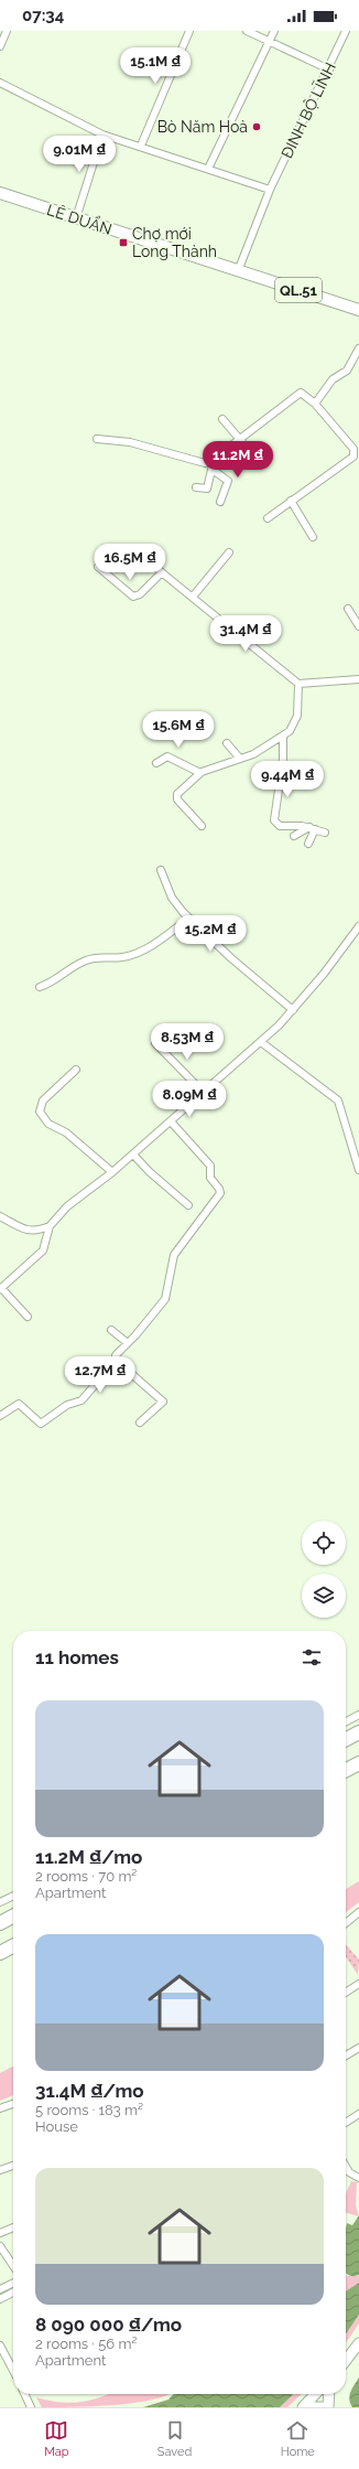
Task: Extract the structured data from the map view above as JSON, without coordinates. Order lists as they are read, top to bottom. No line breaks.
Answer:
{"streets":{"main road":["LÊ DUẨN","QL.51"],"street":["ĐINH BỘ LĨNH"]},"crossings":[["ĐINH BỘ LĨNH","LÊ DUẨN"]],"places":{"other":["Bò Năm Hoà"],"transit":["Chợ mới Long Thành"]},"page":{"status":"07:34","price":["15.1M ₫","9.01M ₫","11.2M ₫","16.5M ₫","31.4M ₫","15.6M ₫","9.44M ₫","15.2M ₫","8.53M ₫","8.09M ₫","12.7M ₫"],"heading":"11 homes","list":[{"name":"11.2M ₫/mo","note":"2 rooms · 70 m² · Apartment"},{"name":"31.4M ₫/mo","note":"5 rooms · 183 m² · House"},{"name":"8 090 000 ₫/mo","note":"2 rooms · 56 m² · Apartment"}],"tabs":["Map","Saved","Home"]}}
